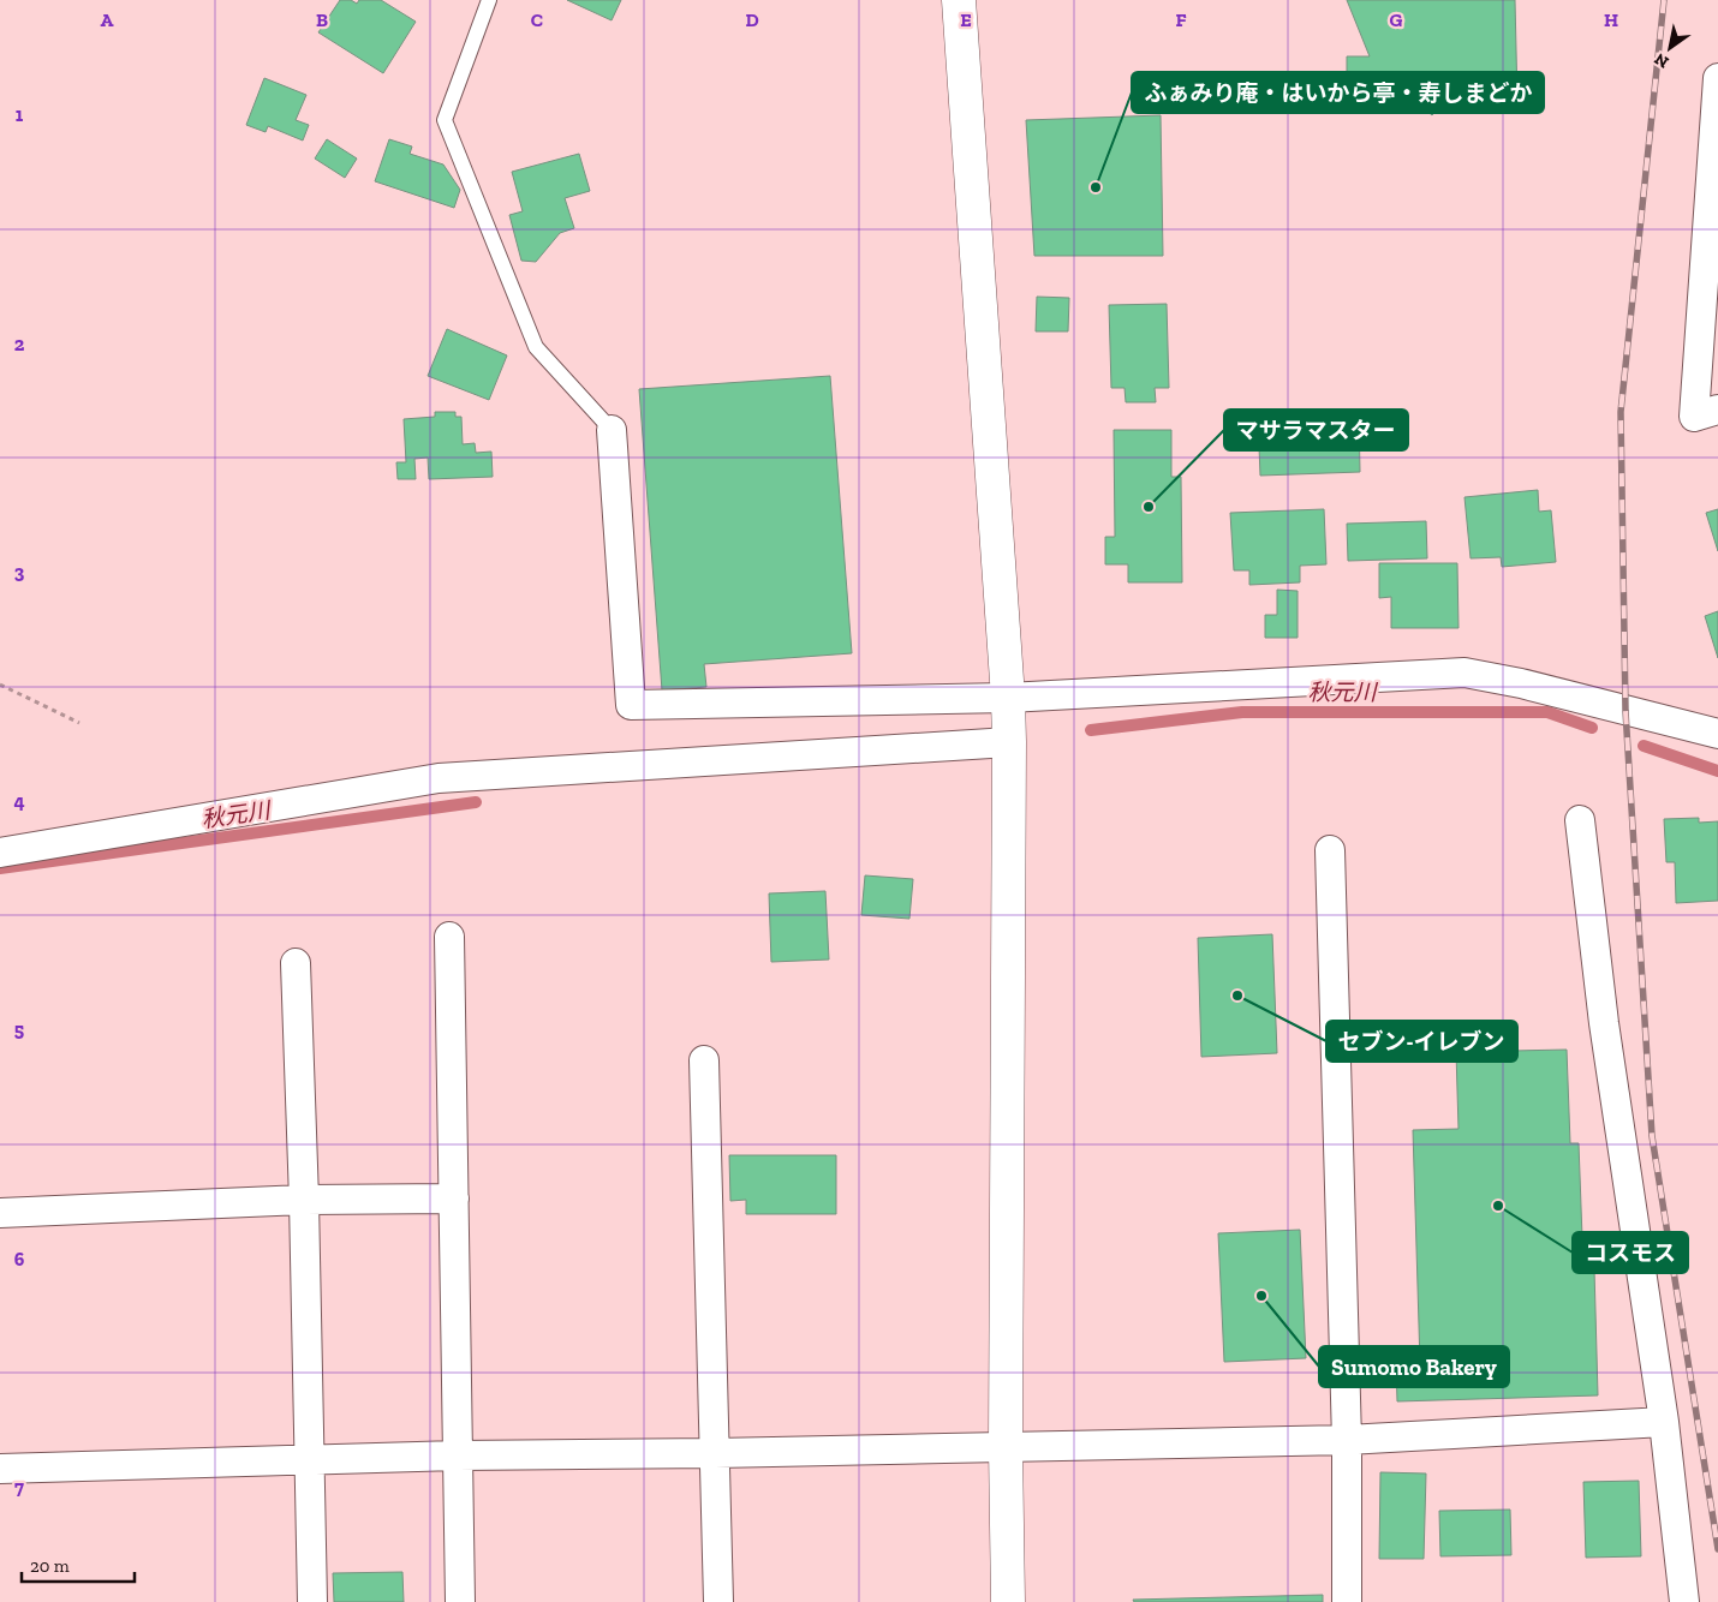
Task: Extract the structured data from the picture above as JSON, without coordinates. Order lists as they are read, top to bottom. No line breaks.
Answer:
{"water":["秋元川"],"places":["ふぁみり庵・はいから亭・寿しまどか","マサラマスター","セブン-イレブン","コスモス","Sumomo Bakery"],"scale_bar":"20 m","north":"bottom left","grid":{"columns":["A","B","C","D","E","F","G","H"],"rows":["1","2","3","4","5","6","7"]}}
